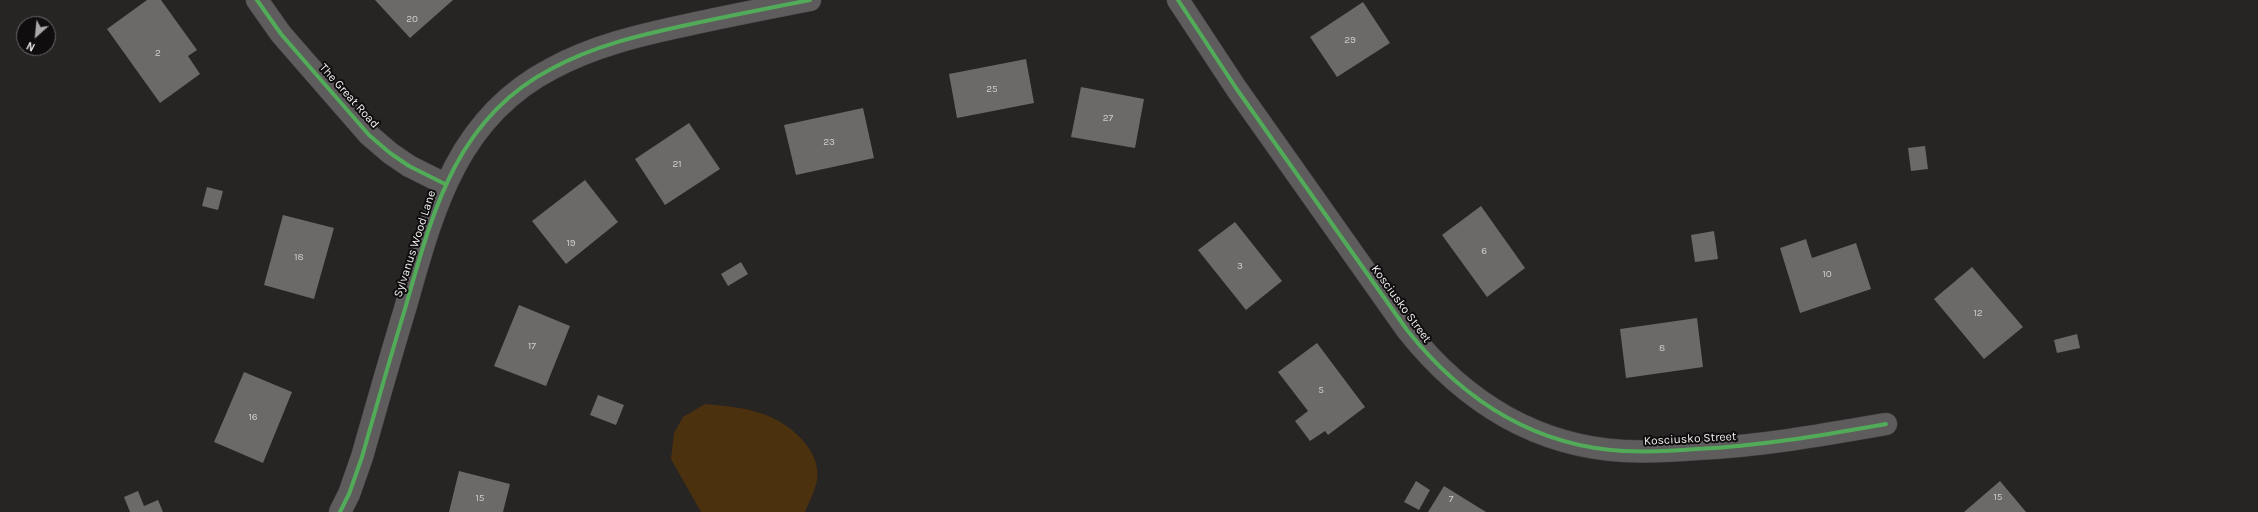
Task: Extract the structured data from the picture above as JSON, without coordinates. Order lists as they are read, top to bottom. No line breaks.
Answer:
{"streets":{"street":["The Great Road","Sylvanus Wood Lane","Kosciusko Street"]},"crossings":[["The Great Road","Sylvanus Wood Lane"]],"house_numbers":["20","29","2","25","27","23","21","19","6","18","3","10","12","17","8","5","16","15","15","7"],"north":"bottom left"}
